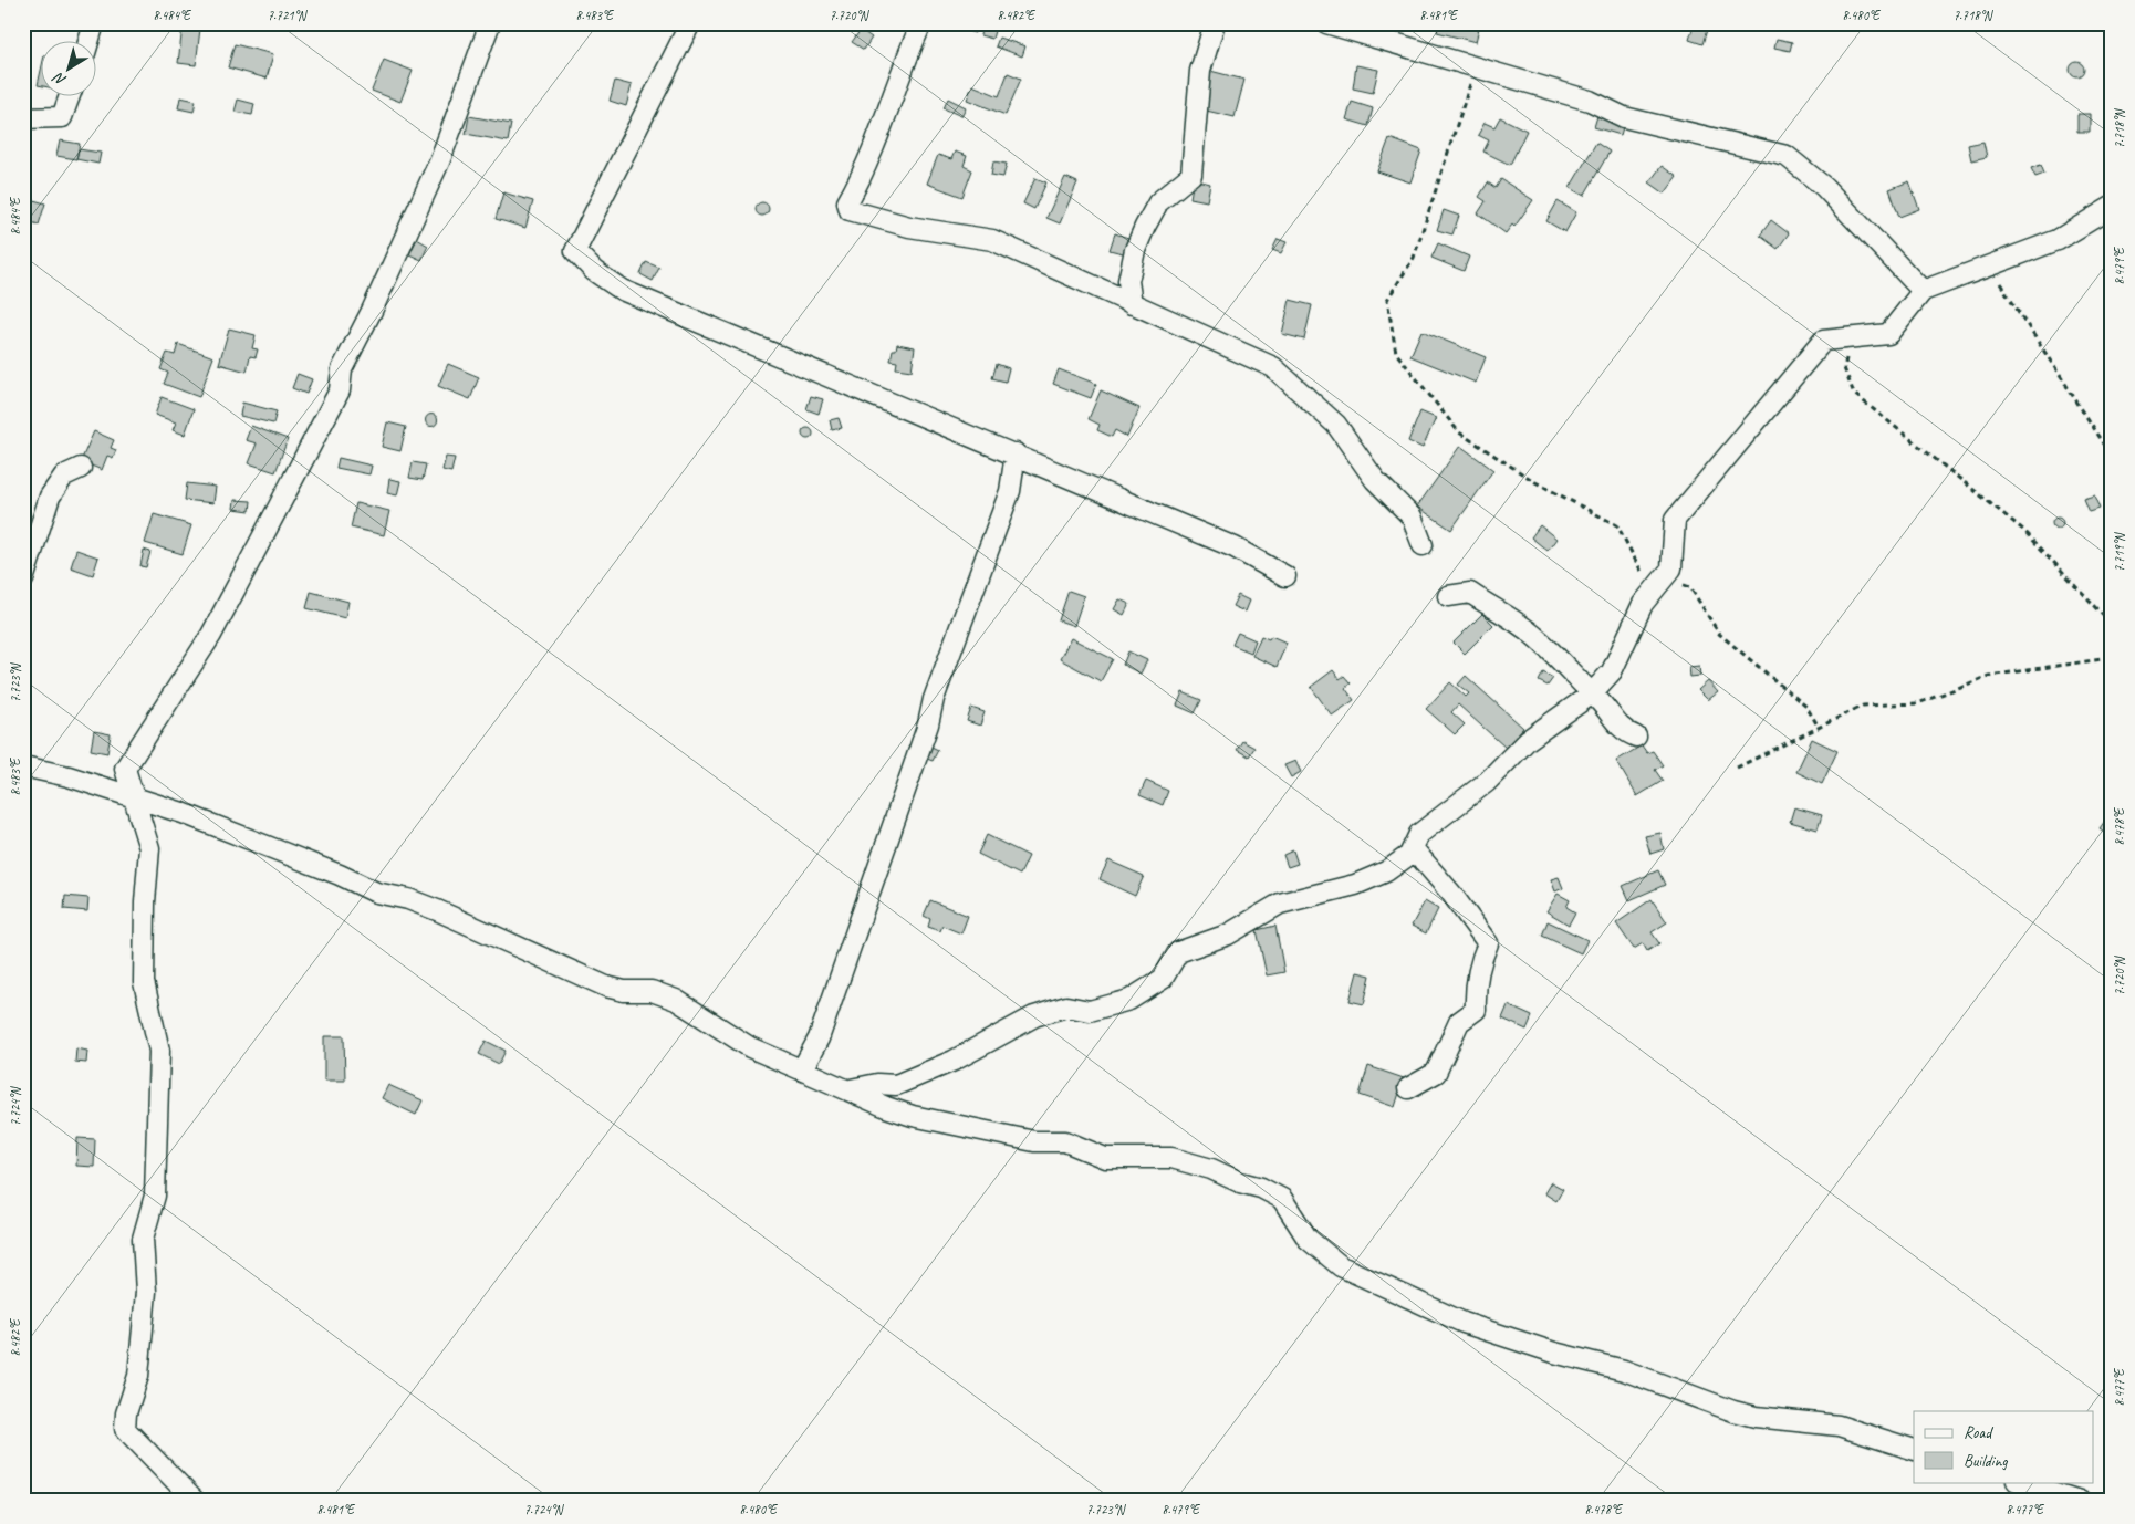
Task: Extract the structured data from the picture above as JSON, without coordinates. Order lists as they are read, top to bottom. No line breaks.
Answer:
{"legend":["Road","Building"],"north":"bottom left","coordinates":["8.484°E","7.721°N","8.483°E","7.720°N","8.482°E","8.481°E","8.480°E","7.718°N","8.479°E","7.719°N","7.723°N","8.478°E","7.724°N","8.477°E"]}
